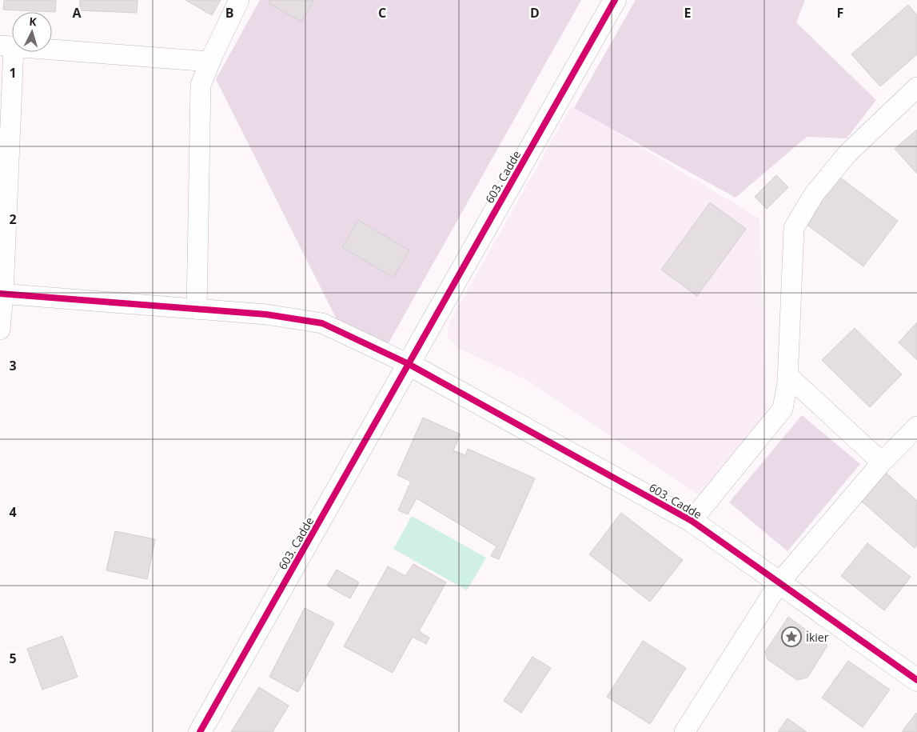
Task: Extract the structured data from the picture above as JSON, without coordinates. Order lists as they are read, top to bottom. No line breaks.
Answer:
{"streets":{"street":["603. Cadde"]},"places":{"place":["İkier"]},"north":"top","grid":{"columns":["A","B","C","D","E","F"],"rows":["1","2","3","4","5"]}}
